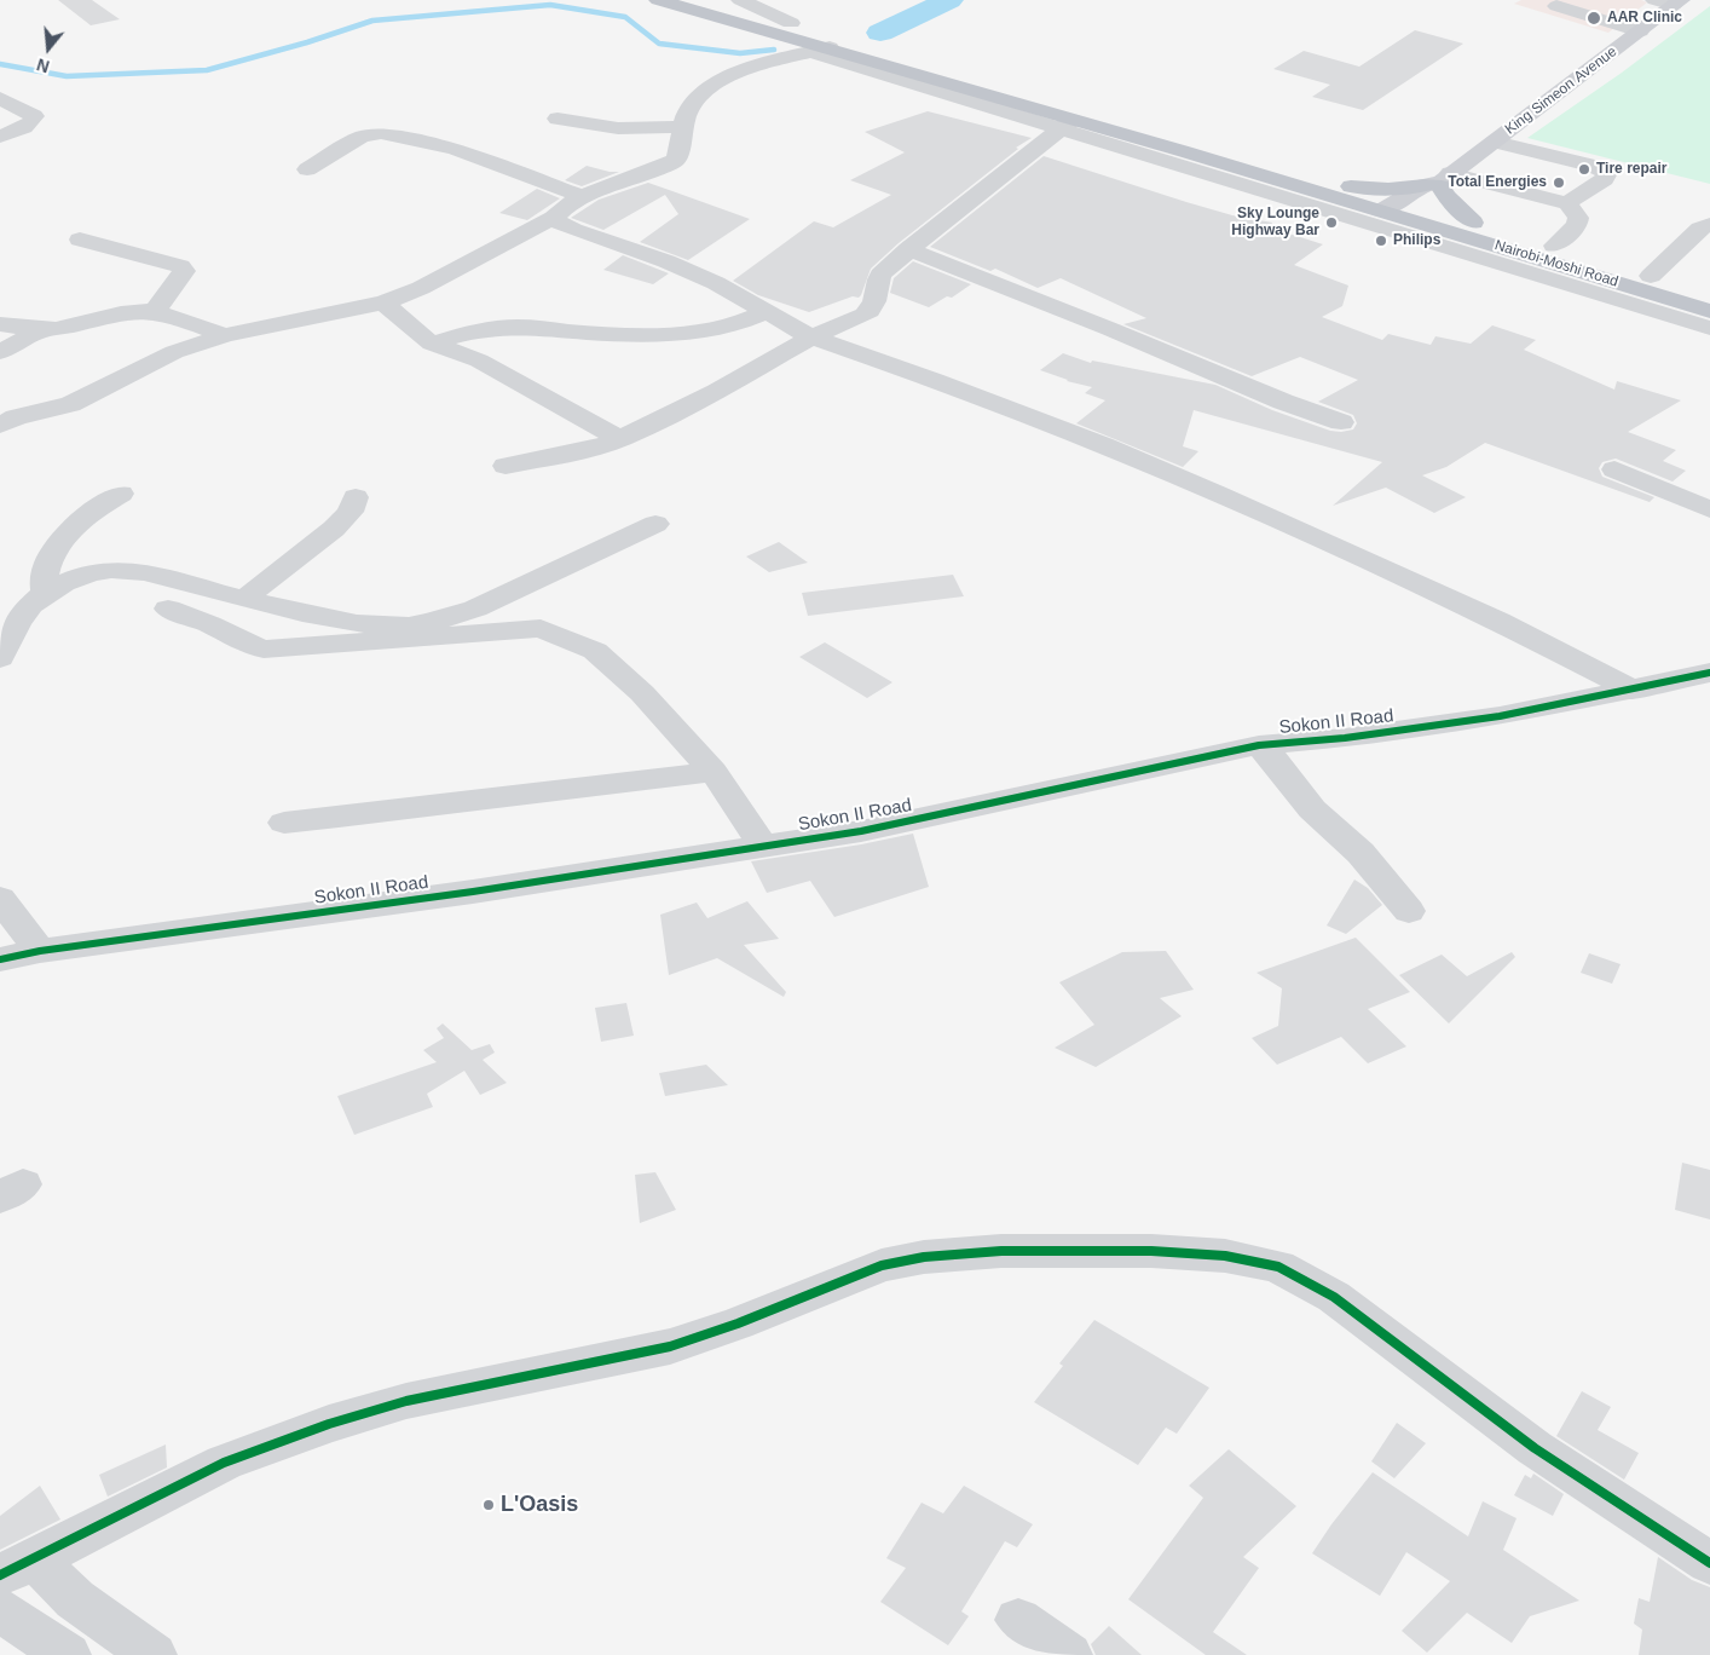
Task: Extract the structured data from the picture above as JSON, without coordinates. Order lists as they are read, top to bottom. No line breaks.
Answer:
{"streets":{"highway":["Nairobi-Moshi Road"],"main road":["King Simeon Avenue"],"street":["Sokon II Road"]},"crossings":[["King Simeon Avenue","Nairobi-Moshi Road"]],"places":["AAR Clinic","Tire repair","Total Energies","Sky Lounge Highway Bar","Philips","L'Oasis"],"north":"bottom"}
